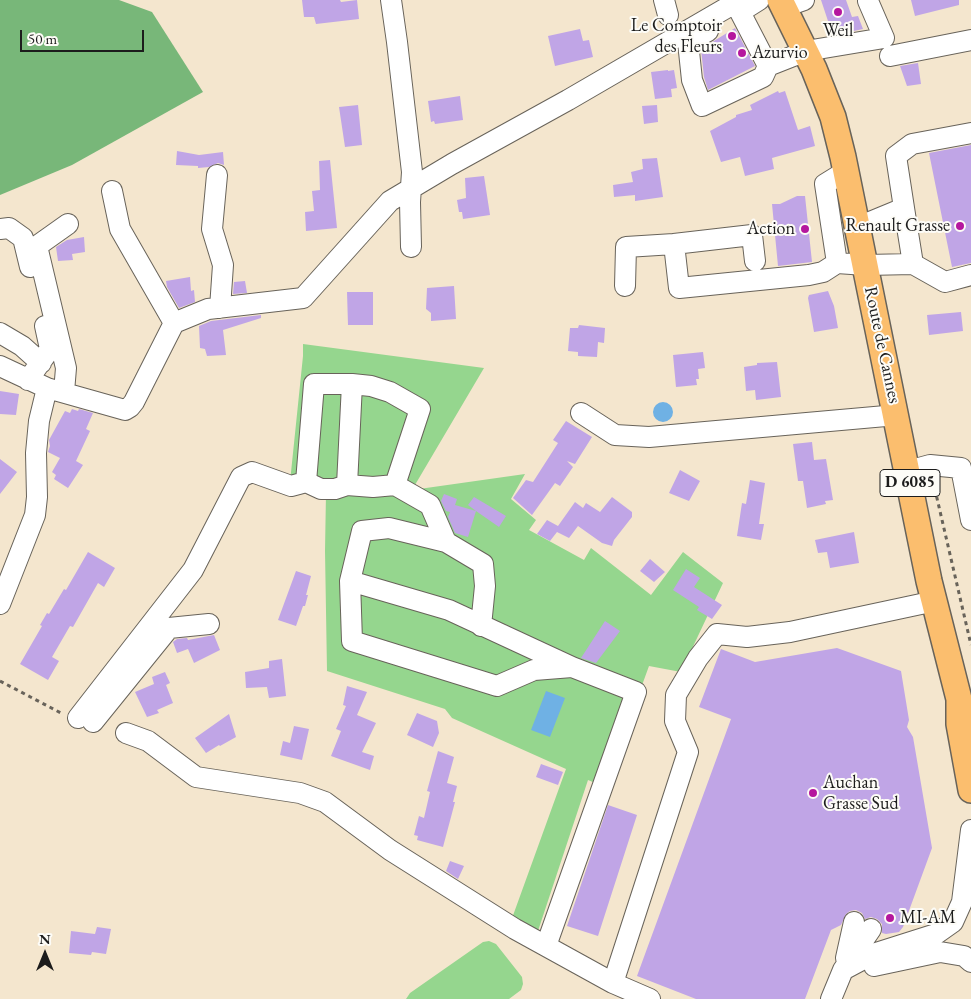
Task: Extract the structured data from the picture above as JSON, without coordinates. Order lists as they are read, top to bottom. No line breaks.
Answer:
{"streets":{"main road":["Route de Cannes","D 6085"]},"places":["Weil","Le Comptoir des Fleurs","Azurvio","Renault Grasse","Action","Auchan Grasse Sud","MI-AM"],"scale_bar":"50 m","north":"top"}
